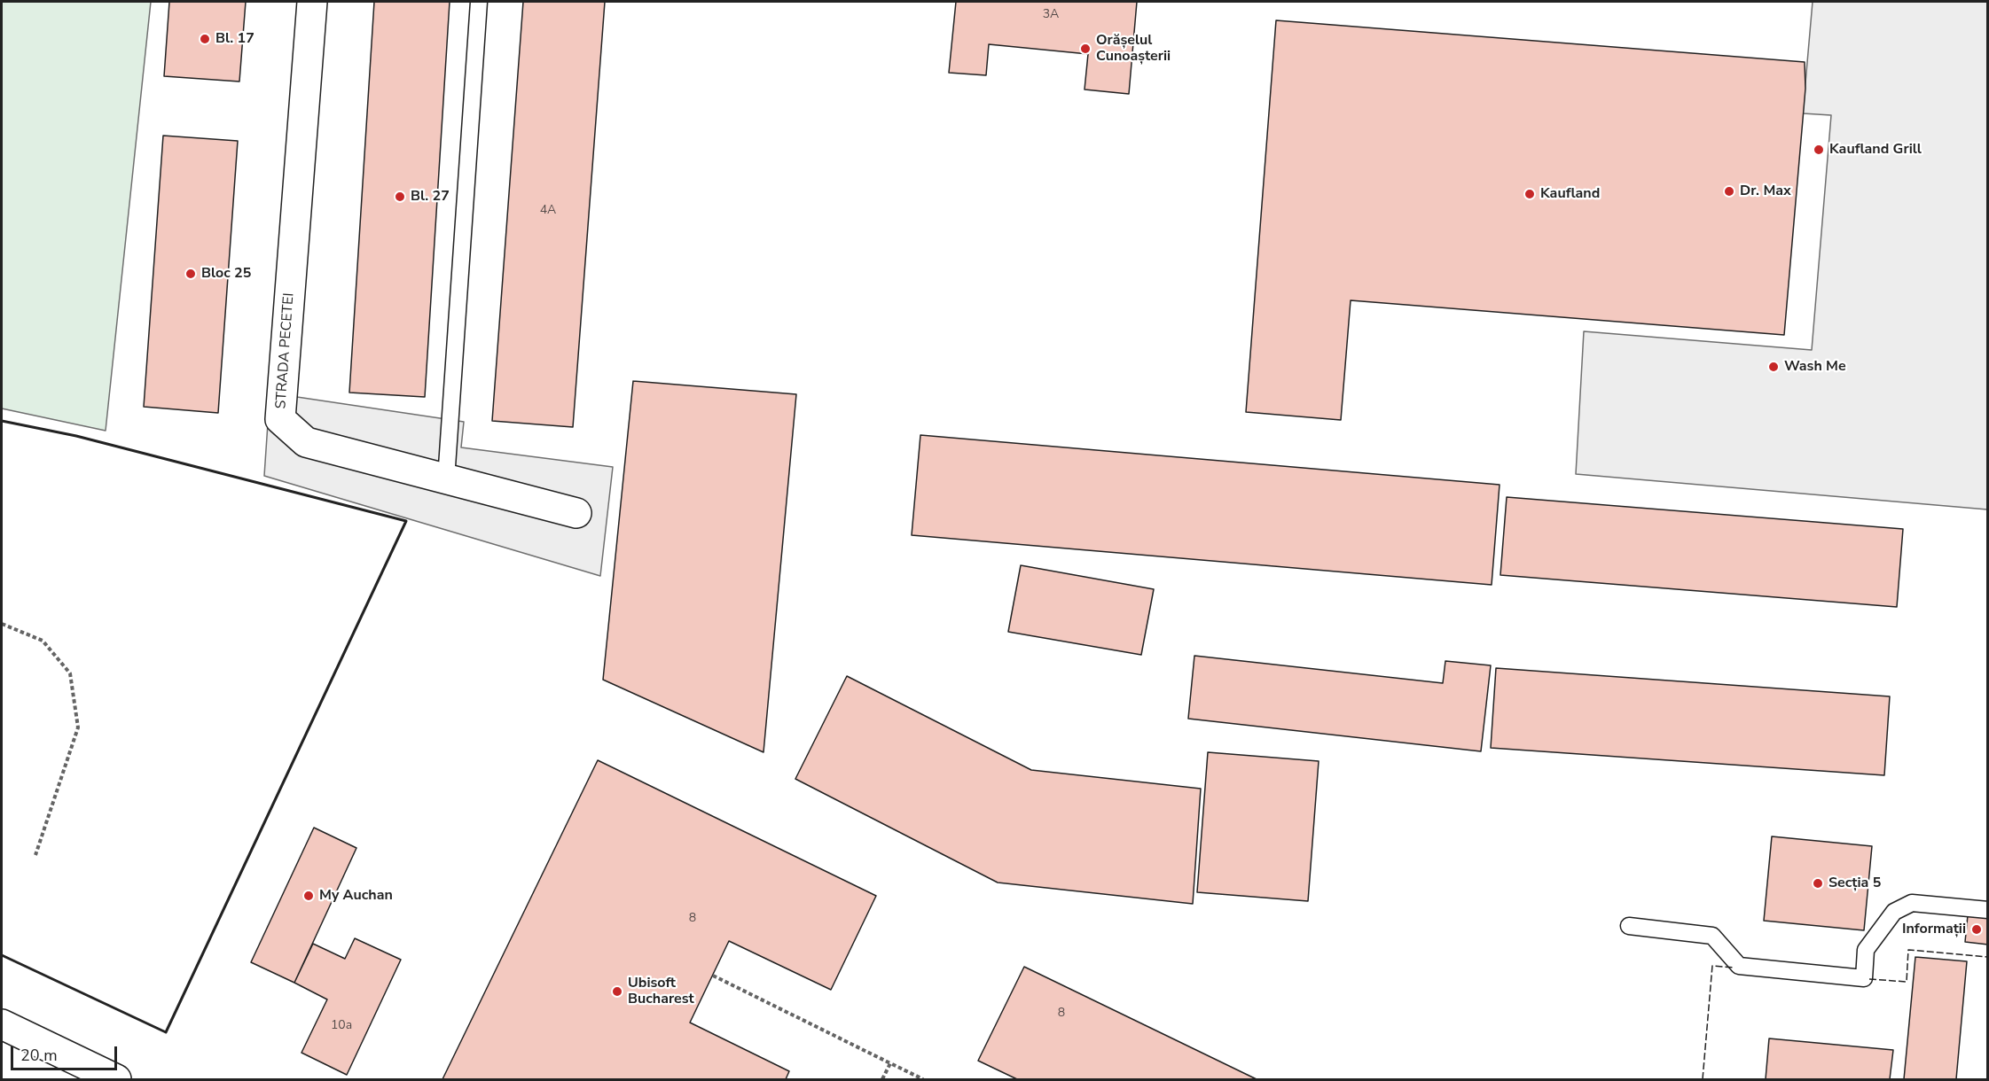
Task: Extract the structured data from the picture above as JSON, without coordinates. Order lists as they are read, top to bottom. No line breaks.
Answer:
{"streets":{"street":["STRADA PECETEI"]},"places":["Bl. 17","Orășelul Cunoașterii","Kaufland Grill","Dr. Max","Kaufland","Bl. 27","Bloc 25","Wash Me","Secția 5","My Auchan","Informații","Ubisoft Bucharest"],"house_numbers":["3A","4A","8","8","10a"],"scale_bar":"20 m"}
